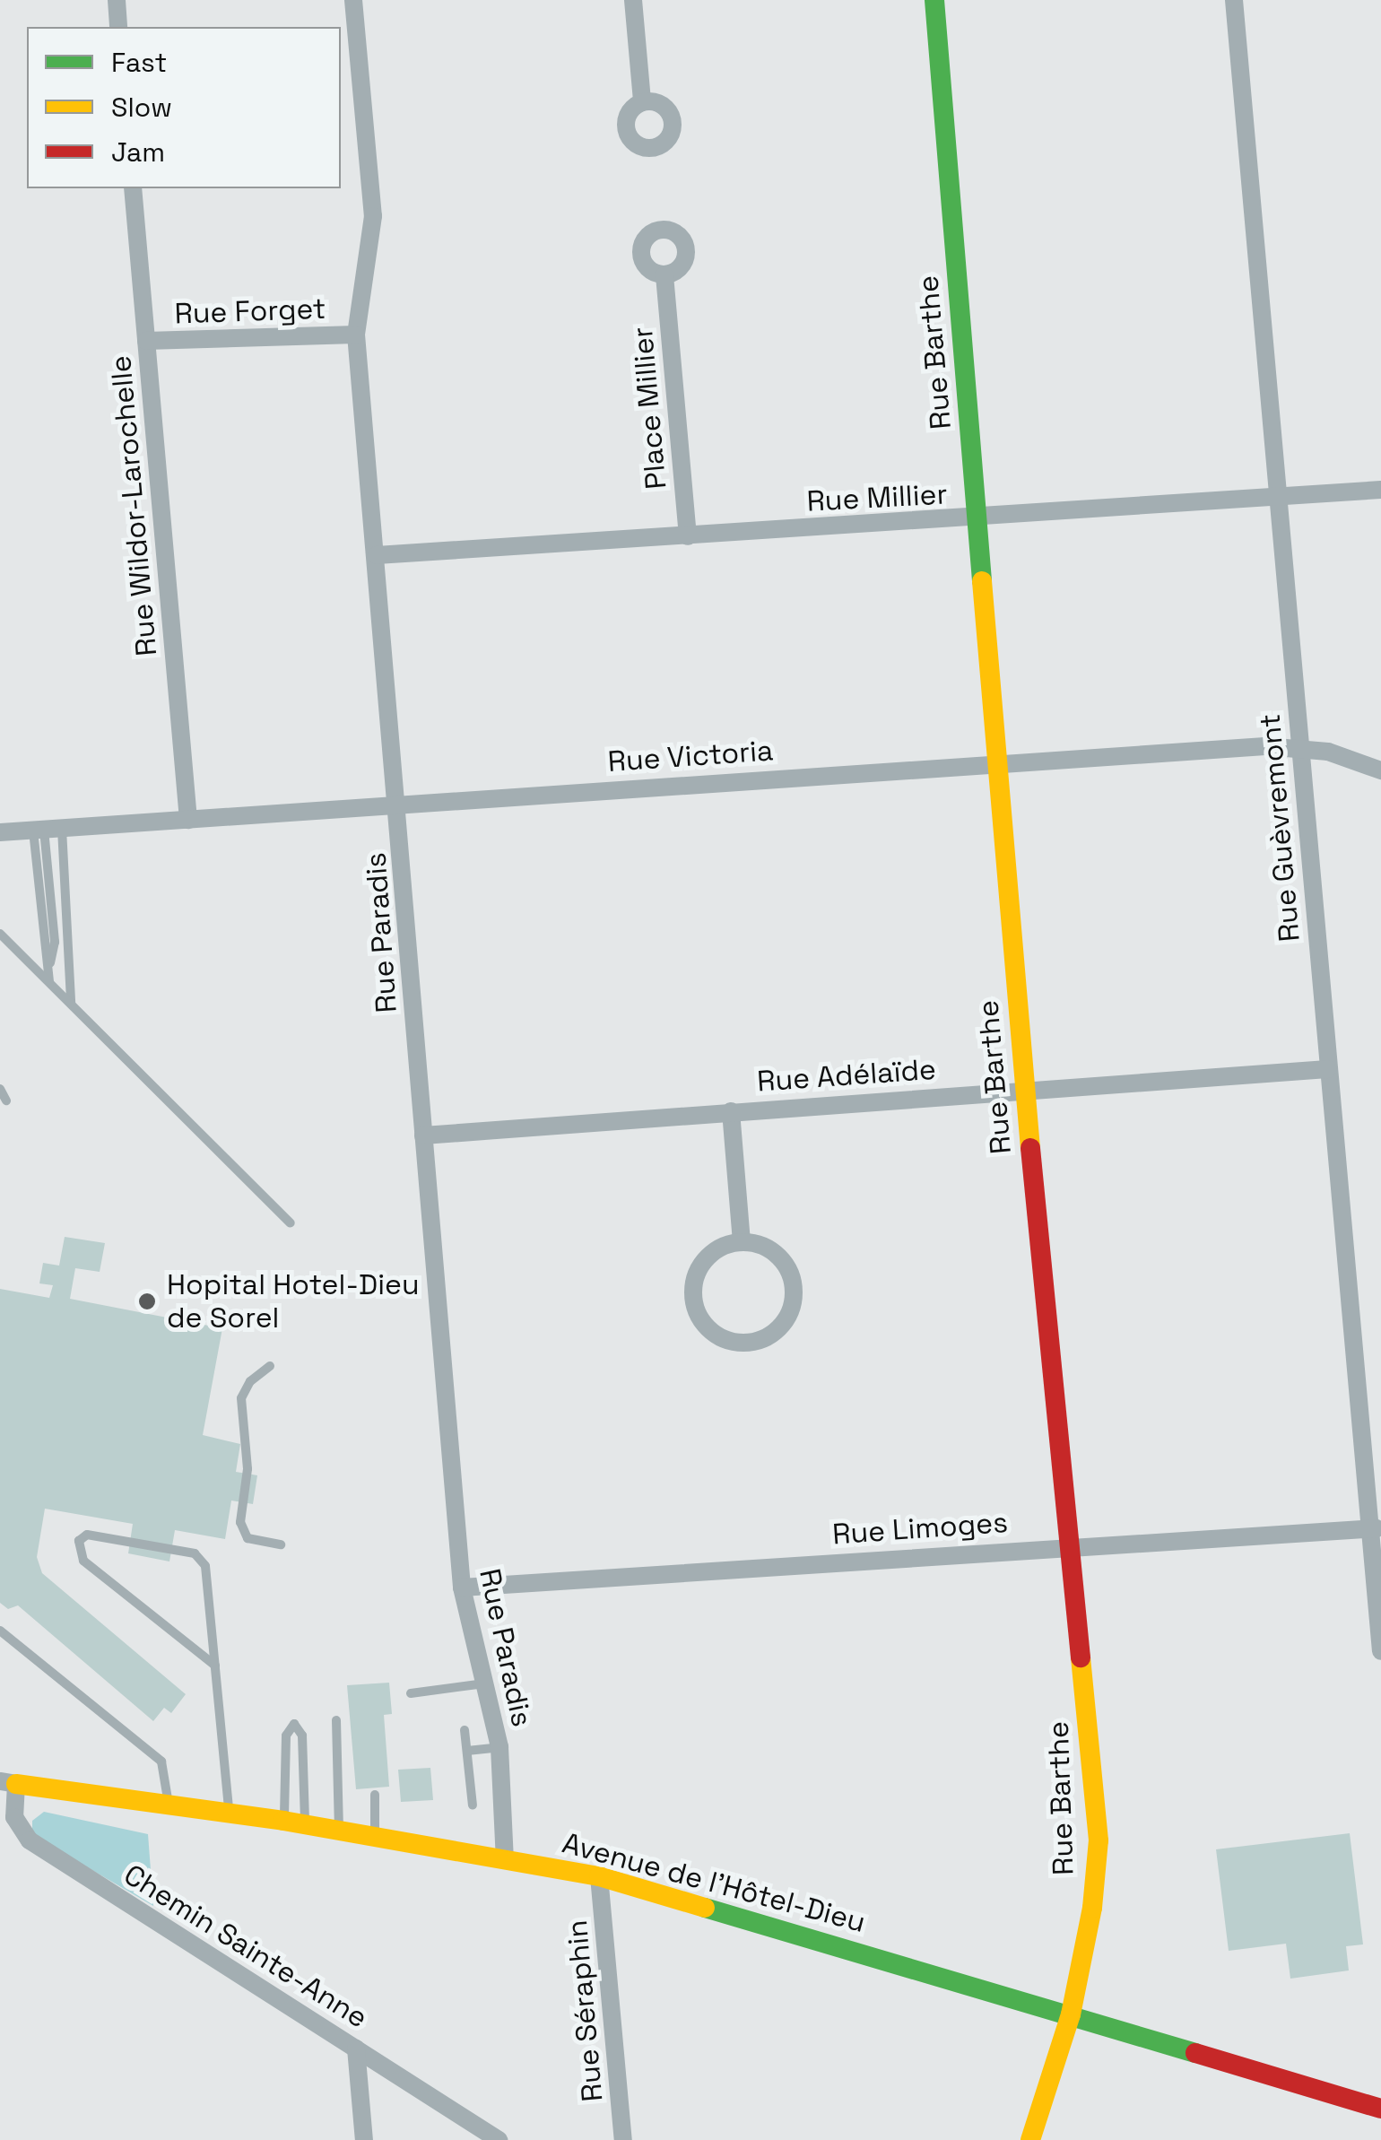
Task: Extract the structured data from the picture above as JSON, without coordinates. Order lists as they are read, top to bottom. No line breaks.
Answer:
{"streets":{"street":["Rue Forget","Rue Barthe","Place Millier","Rue Millier","Rue Wildor-Larochelle","Rue Victoria","Rue Guèvremont","Rue Paradis","Rue Adélaïde","Rue Limoges","Avenue de l'Hôtel-Dieu","Chemin Sainte-Anne","Rue Séraphin"]},"crossings":[["Rue Forget","Rue Wildor-Larochelle"],["Rue Forget","Rue Paradis"],["Rue Barthe","Rue Millier"],["Rue Barthe","Rue Victoria"],["Rue Barthe","Rue Adélaïde"],["Rue Barthe","Rue Limoges"],["Rue Barthe","Avenue de l'Hôtel-Dieu"],["Place Millier","Rue Millier"],["Rue Millier","Rue Guèvremont"],["Rue Millier","Rue Paradis"],["Rue Wildor-Larochelle","Rue Victoria"],["Rue Victoria","Rue Guèvremont"],["Rue Victoria","Rue Paradis"],["Rue Guèvremont","Rue Adélaïde"],["Rue Guèvremont","Rue Limoges"],["Rue Paradis","Rue Adélaïde"],["Rue Paradis","Rue Limoges"],["Rue Paradis","Avenue de l'Hôtel-Dieu"],["Avenue de l'Hôtel-Dieu","Chemin Sainte-Anne"],["Avenue de l'Hôtel-Dieu","Rue Séraphin"]],"places":["Hopital Hotel-Dieu de Sorel"],"legend":["Fast","Slow","Jam"]}
